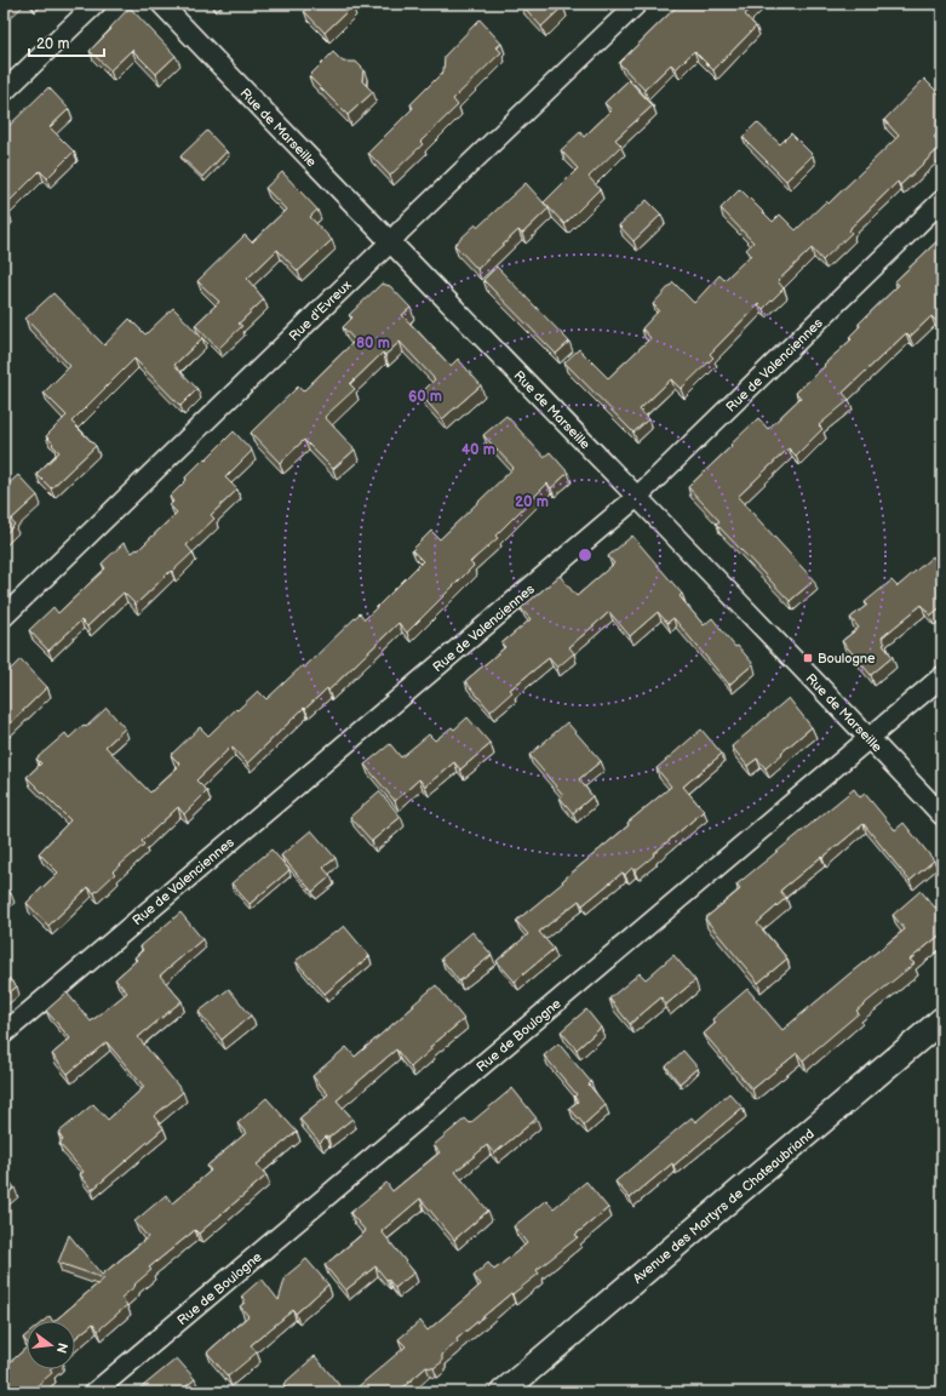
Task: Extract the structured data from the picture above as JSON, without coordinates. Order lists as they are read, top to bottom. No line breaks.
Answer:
{"streets":{"street":["Rue de Marseille","Rue d'Evreux","Rue de Valenciennes","Rue de Boulogne","Avenue des Martyrs de Chateaubriand"]},"crossings":[["Rue de Marseille","Rue d'Evreux"],["Rue de Marseille","Rue de Valenciennes"],["Rue de Marseille","Rue de Boulogne"]],"places":{"transit":["Boulogne"]},"scale_bar":"20 m","north":"right","rings":["80 m","60 m","40 m","20 m"]}
